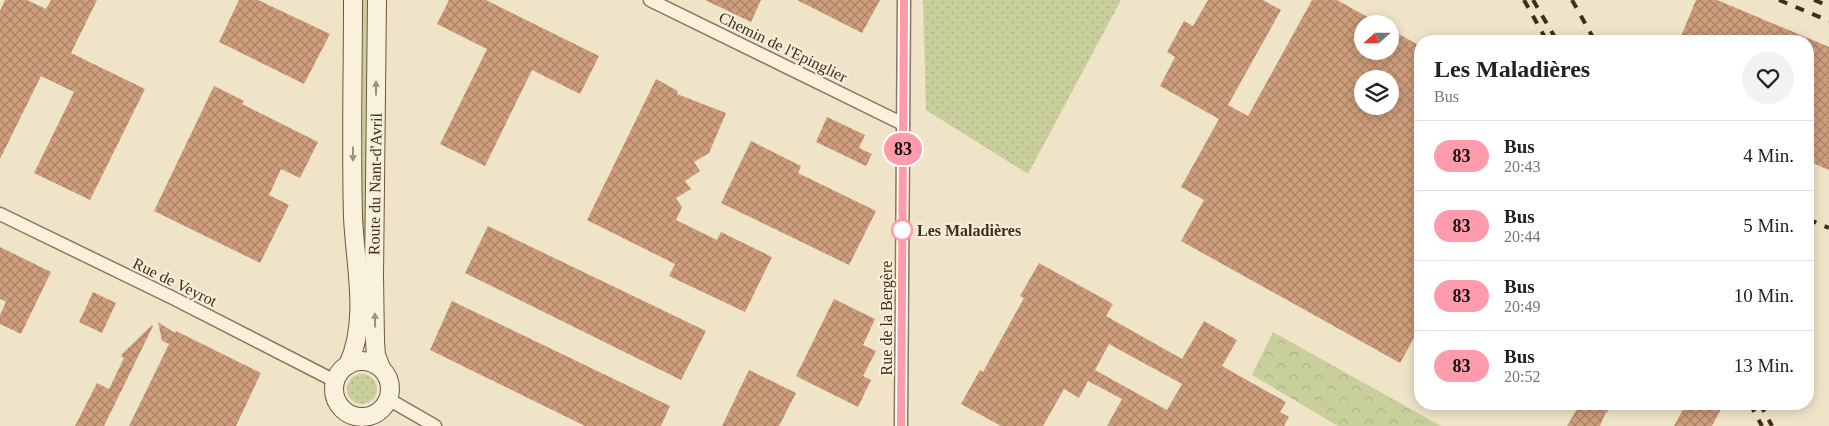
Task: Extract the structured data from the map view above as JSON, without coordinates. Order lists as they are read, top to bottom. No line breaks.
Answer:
{"streets":{"main road":["Route du Nant-d'Avril"],"street":["Chemin de l'Epinglier","Rue de Veyrot","Rue de la Bergère"]},"crossings":[["Chemin de l'Epinglier","Rue de la Bergère"],["Route du Nant-d'Avril","Rue de Veyrot"]],"places":["Les Maladières"],"lines":["bus line 83"],"north":"left","page":{"on_map":"83","heading":["Les Maladières","Bus"],"list":[{"mark":"83","name":"Bus","note":"20:43","value":"4 Min."},{"mark":"83","name":"Bus","note":"20:44","value":"5 Min."},{"mark":"83","name":"Bus","note":"20:49","value":"10 Min."},{"mark":"83","name":"Bus","note":"20:52","value":"13 Min."}]}}
